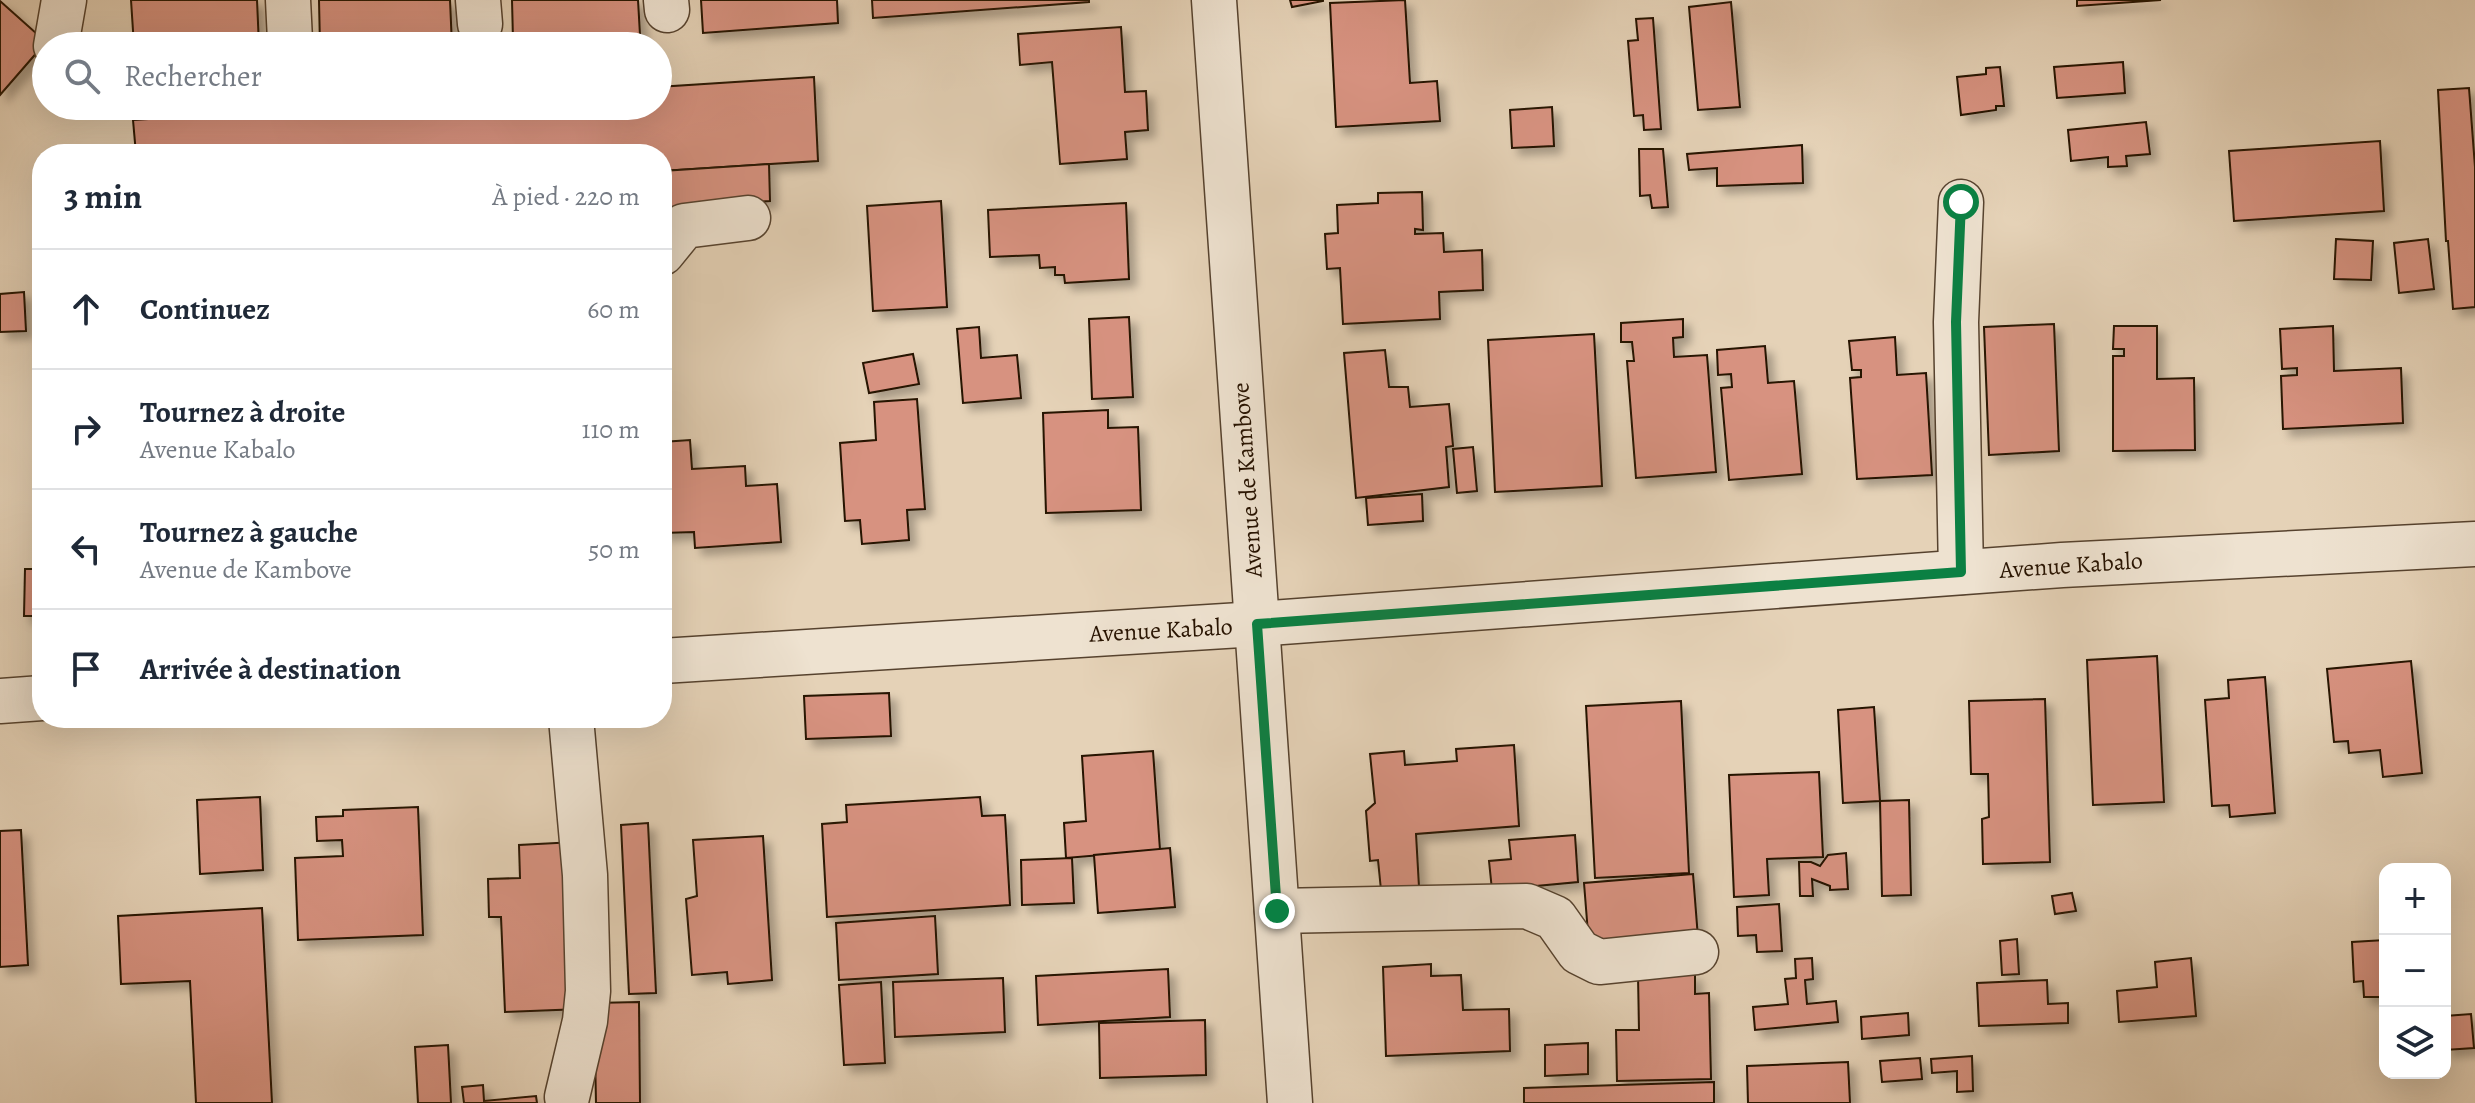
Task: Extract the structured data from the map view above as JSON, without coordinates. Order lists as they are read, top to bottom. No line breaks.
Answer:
{"streets":{"street":["Avenue de Kambove","Avenue Kabalo"]},"crossings":[["Avenue de Kambove","Avenue Kabalo"]],"page":{"search":"Rechercher","heading":["3 min","À pied · 220 m"],"list":[["Continuez","60 m"],["Tournez à droite","Avenue Kabalo","110 m"],["Tournez à gauche","Avenue de Kambove","50 m"],"Arrivée à destination"],"map_buttons":["+","−"]}}
